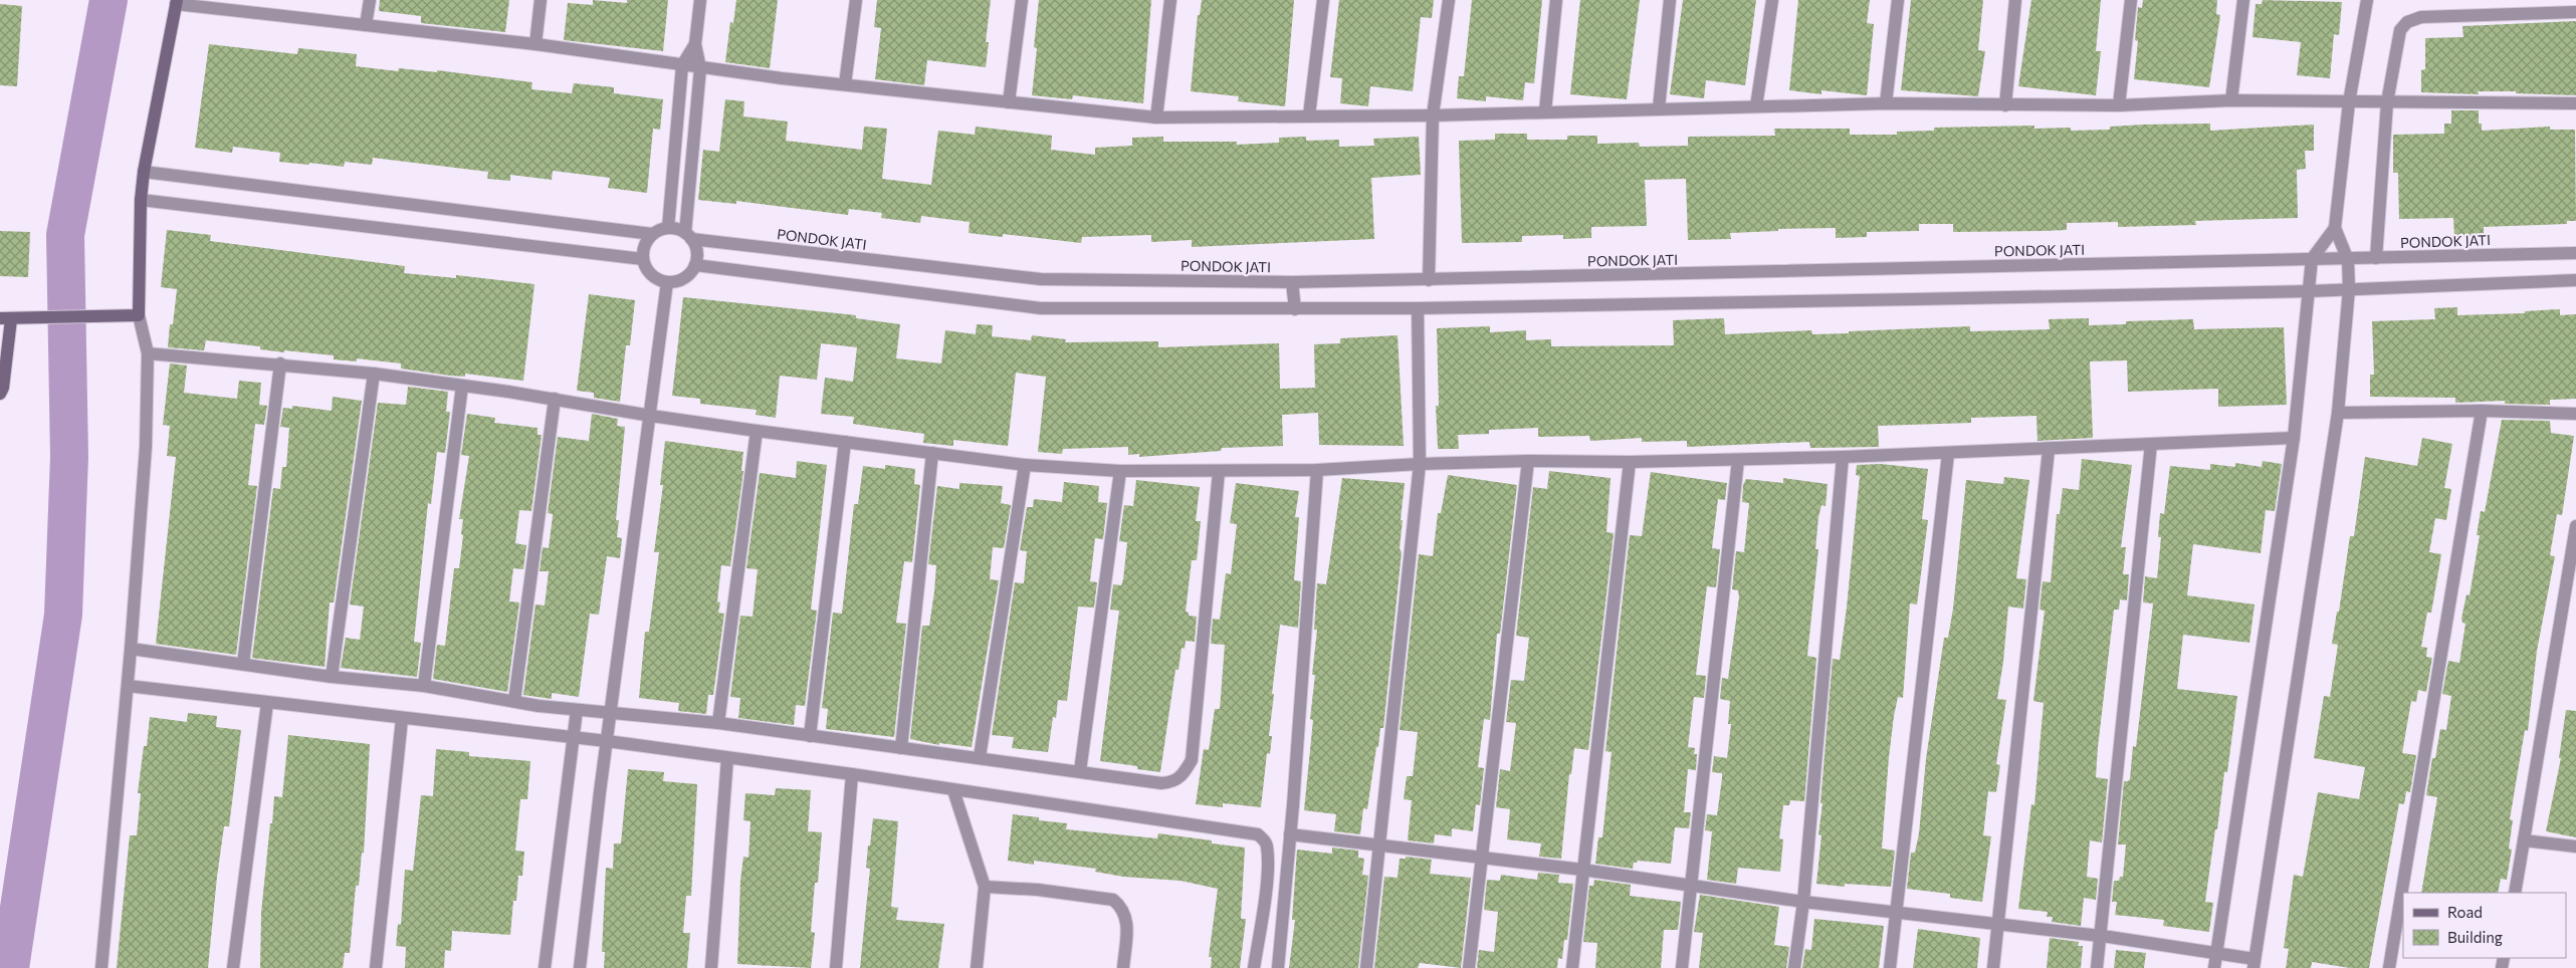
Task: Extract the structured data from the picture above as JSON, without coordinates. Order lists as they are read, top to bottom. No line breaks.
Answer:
{"streets":{"street":["PONDOK JATI"]},"legend":["Road","Building"]}
